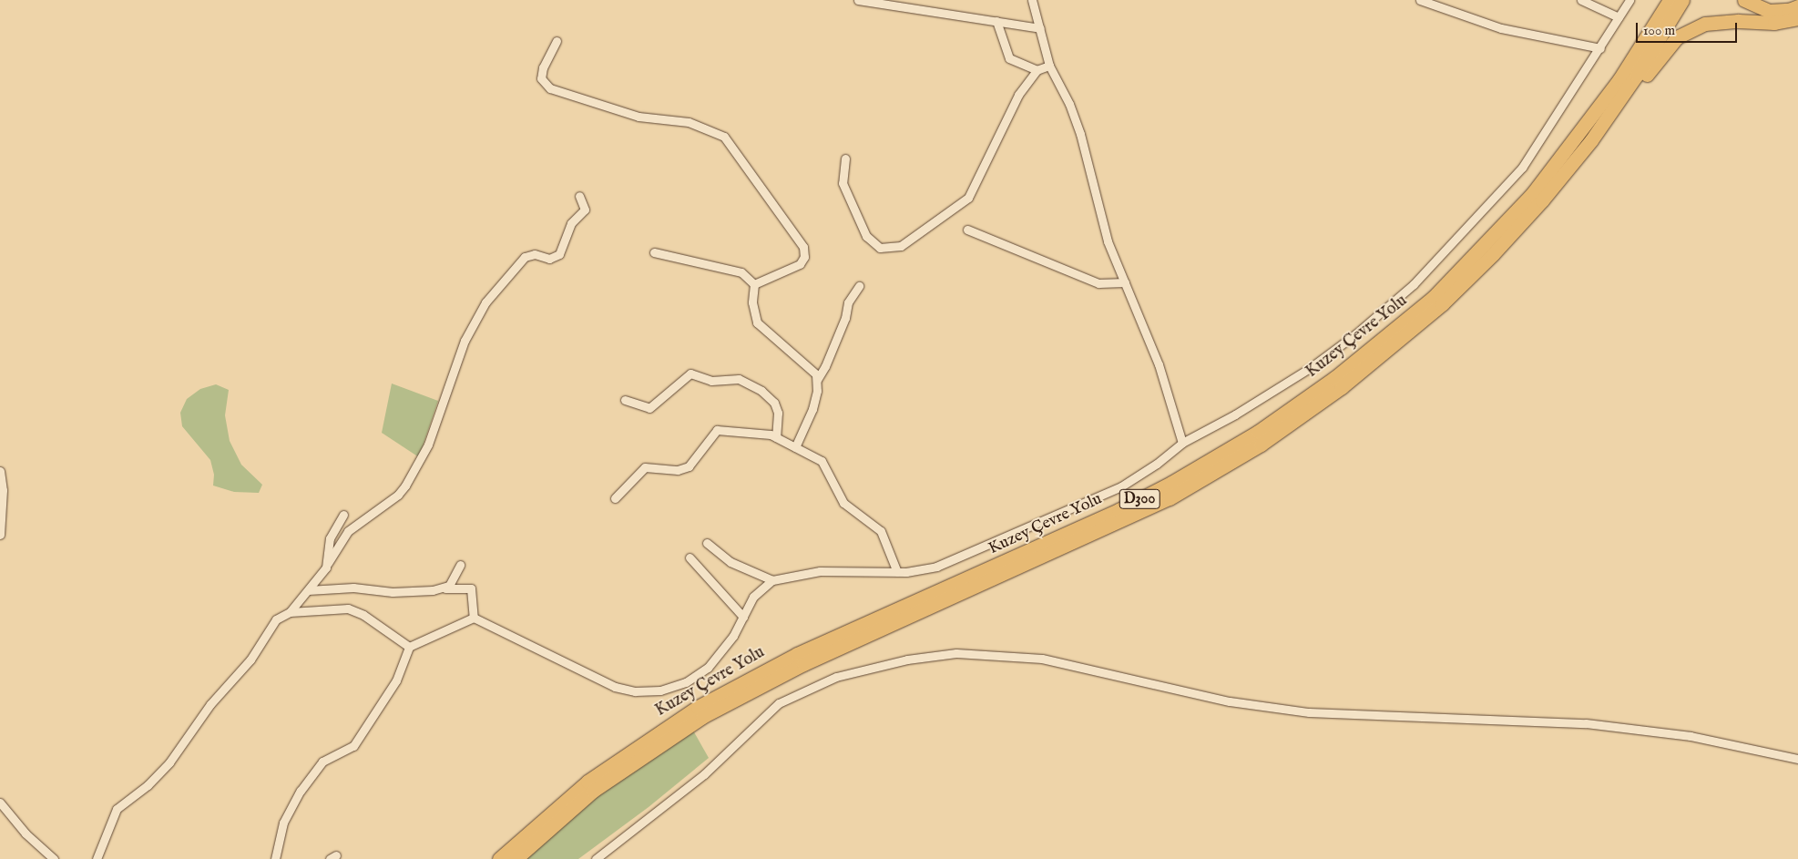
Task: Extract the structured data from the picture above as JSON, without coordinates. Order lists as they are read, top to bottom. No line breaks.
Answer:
{"streets":{"highway":["Kuzey Çevre Yolu","D300"]},"scale_bar":"100 m"}
